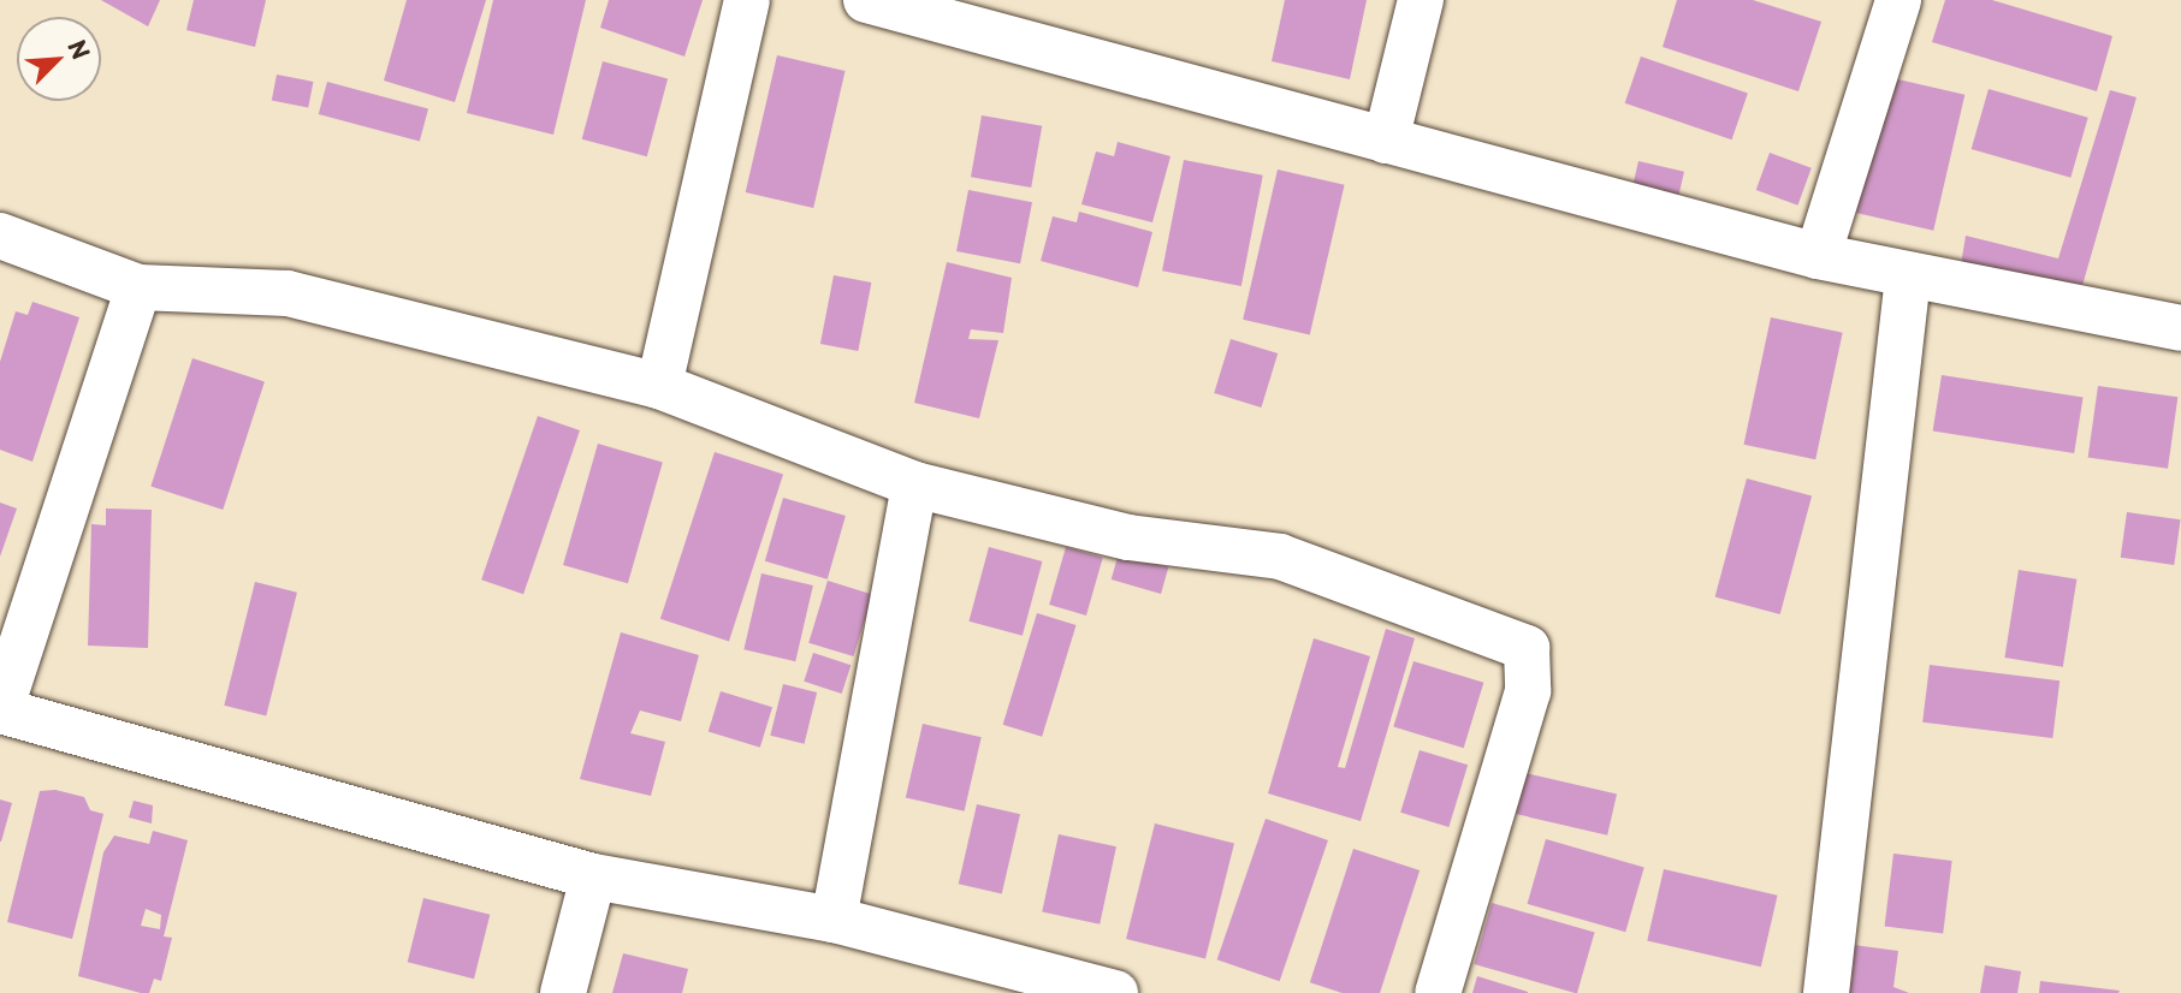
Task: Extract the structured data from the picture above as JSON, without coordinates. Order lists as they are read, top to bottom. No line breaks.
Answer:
{"north":"top right"}
